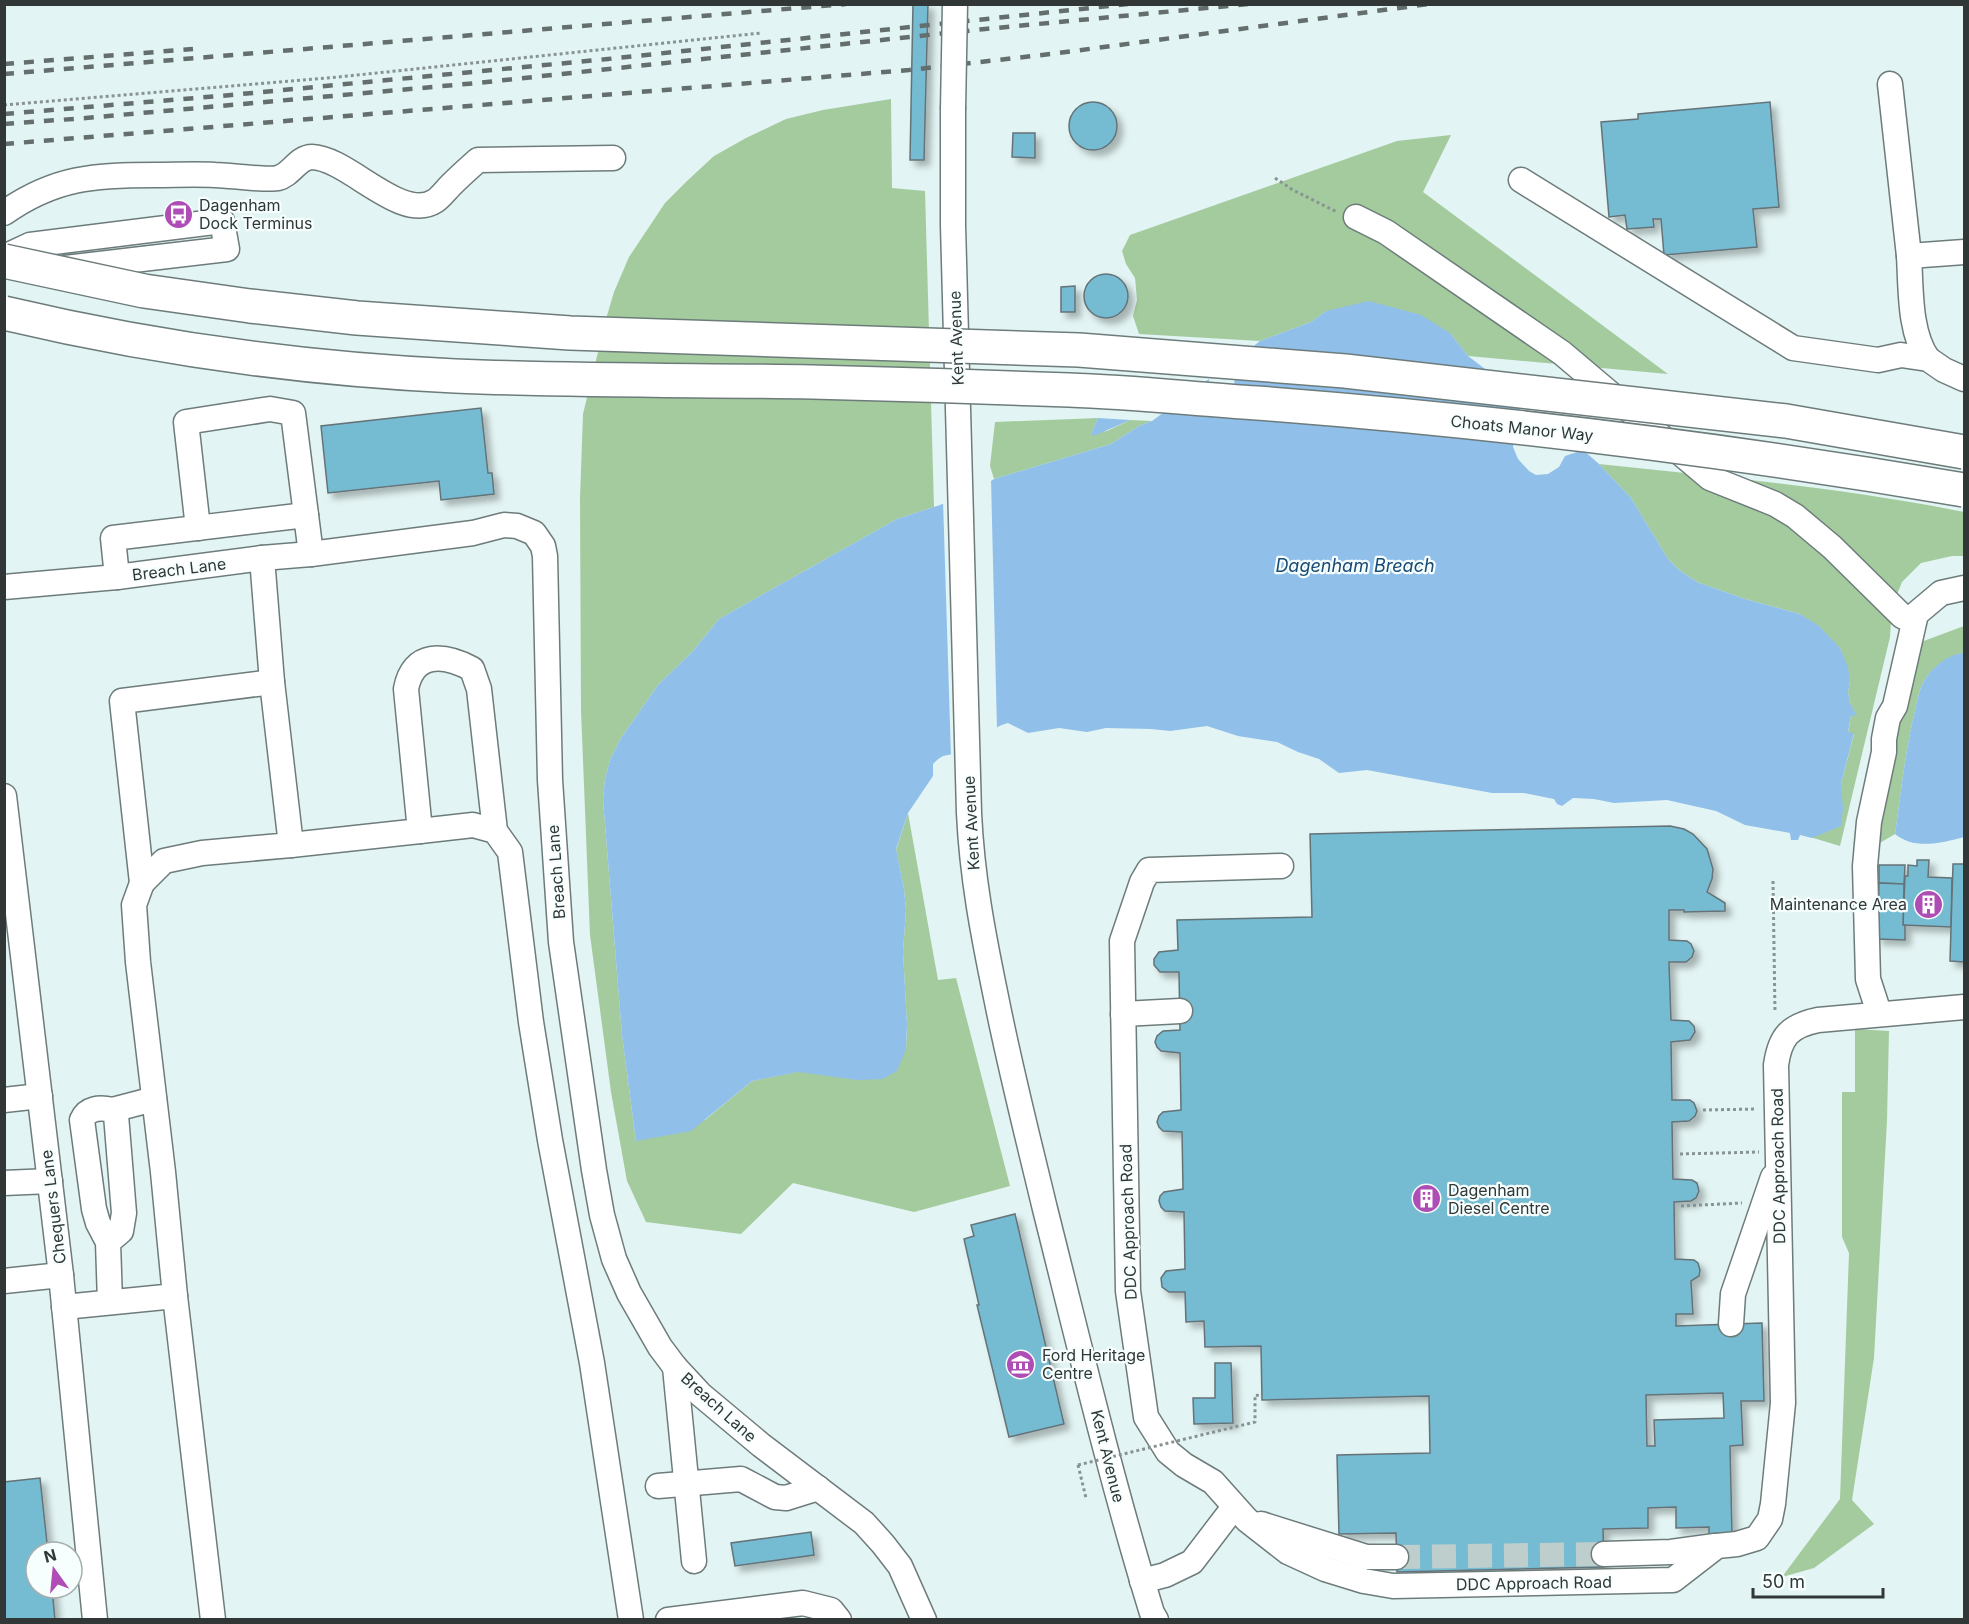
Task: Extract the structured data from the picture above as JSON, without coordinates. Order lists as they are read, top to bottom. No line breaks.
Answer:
{"streets":{"highway":["Choats Manor Way"],"street":["Kent Avenue","Breach Lane","DDC Approach Road","Chequers Lane"]},"water":["Dagenham Breach"],"places":{"bus stop":["Dagenham Dock Terminus"],"building":["Maintenance Area","Dagenham Diesel Centre"],"museum":["Ford Heritage Centre"]},"scale_bar":"50 m","north":"top"}
